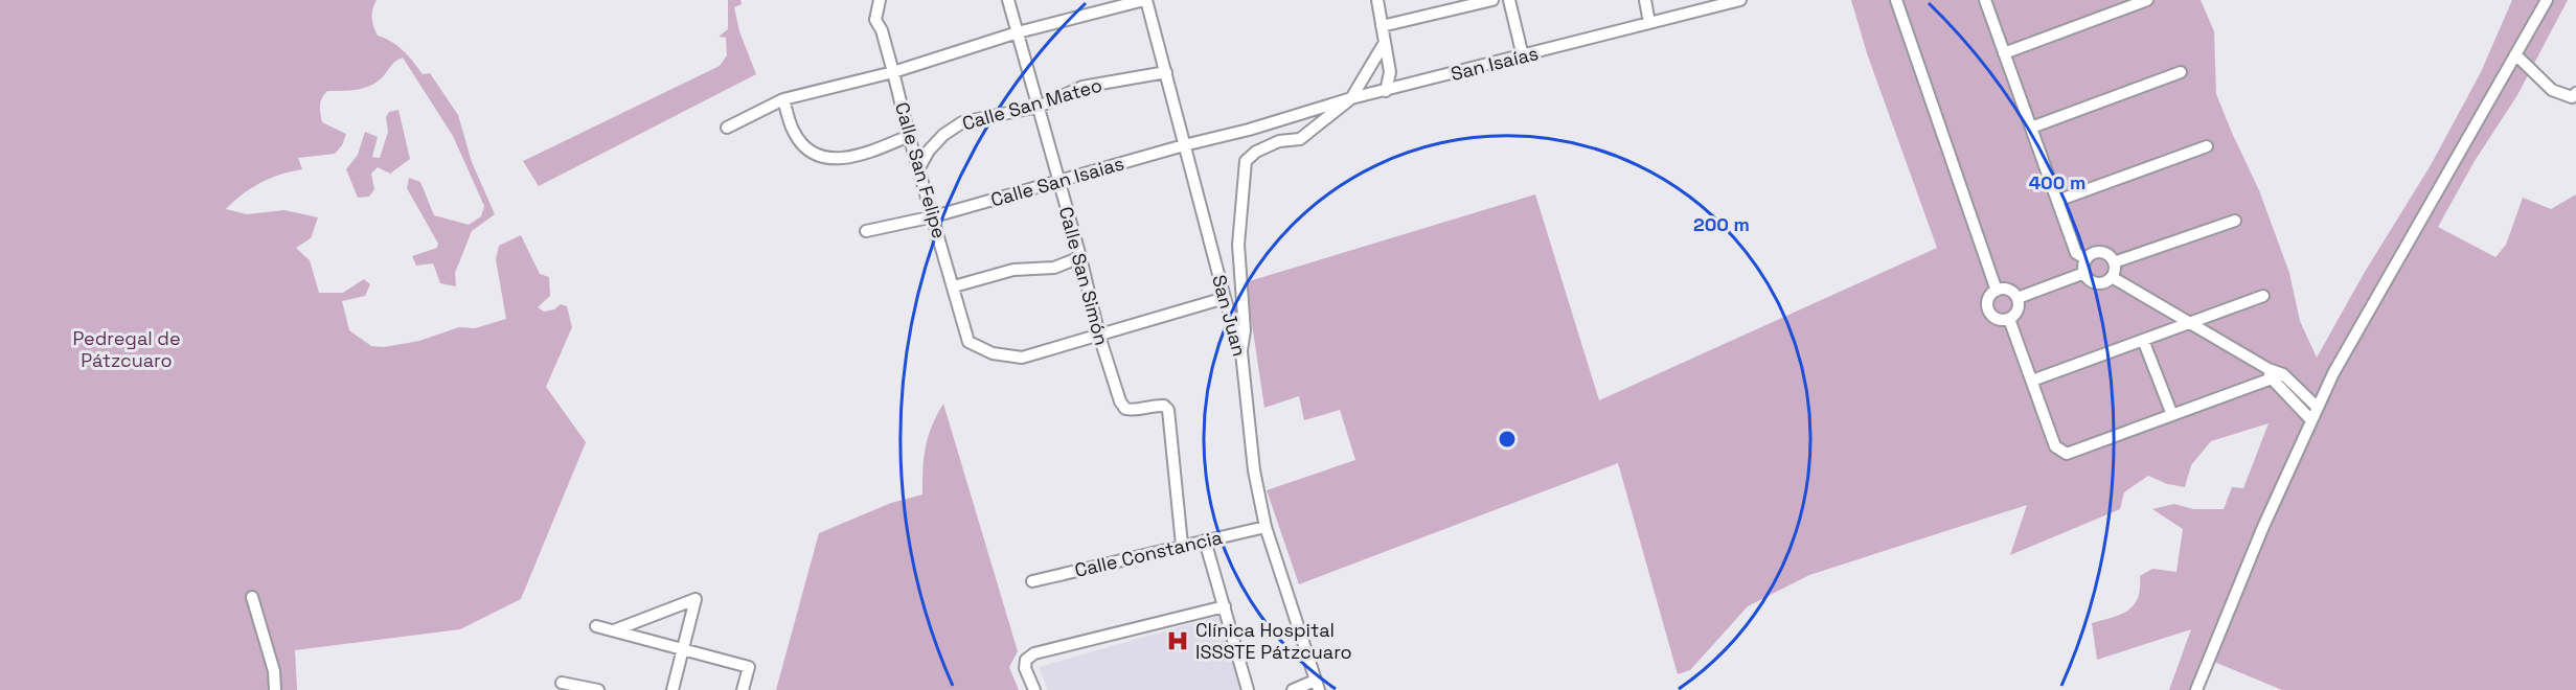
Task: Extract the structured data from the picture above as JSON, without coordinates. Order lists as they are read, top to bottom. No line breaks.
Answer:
{"streets":{"street":["San Isaías","Calle San Mateo","Calle San Felipe","Calle San Isaias","Calle San Simón","San Juan","Calle Constancia"]},"crossings":[["San Isaías","Calle San Isaias"],["Calle San Mateo","Calle San Felipe"],["Calle San Mateo","Calle San Simón"],["Calle San Mateo","San Juan"],["Calle San Felipe","Calle San Isaias"],["Calle San Felipe","Calle San Simón"],["Calle San Isaias","Calle San Simón"],["Calle San Isaias","San Juan"],["Calle San Simón","Calle Constancia"],["San Juan","Calle Constancia"]],"parks":["Pedregal de Pátzcuaro"],"places":{"hospital":["Clínica Hospital ISSSTE Pátzcuaro"]},"rings":["400 m","200 m"]}
